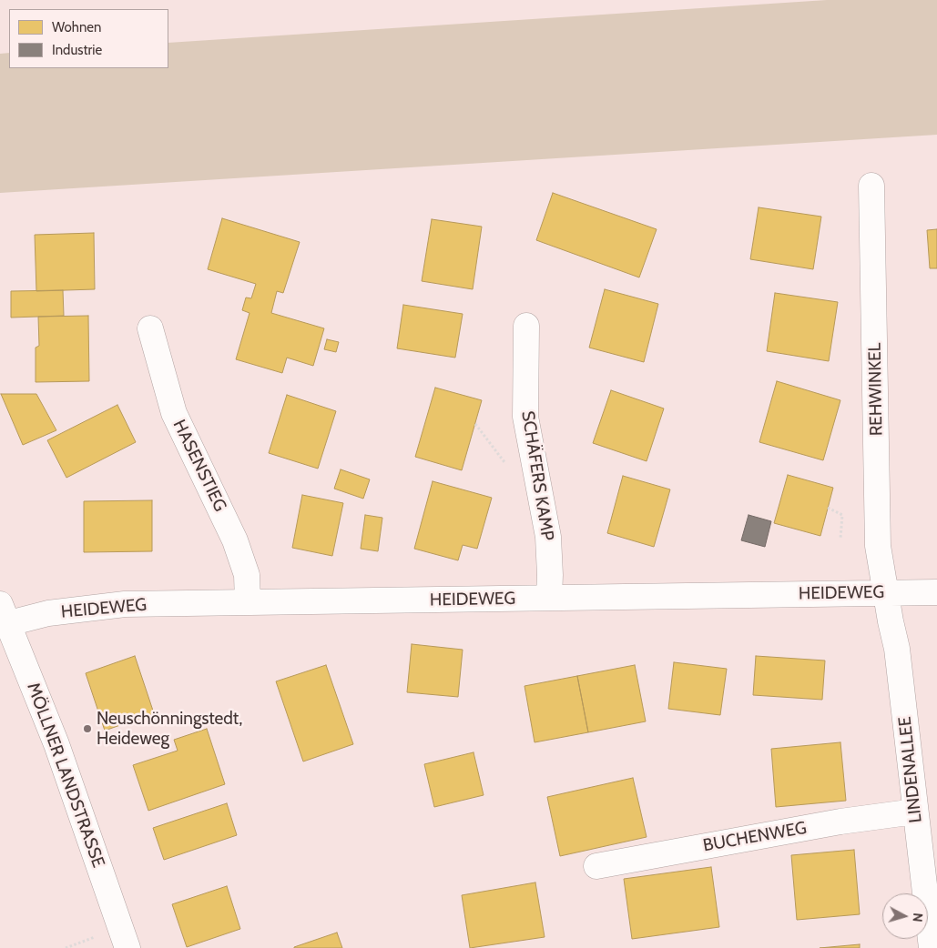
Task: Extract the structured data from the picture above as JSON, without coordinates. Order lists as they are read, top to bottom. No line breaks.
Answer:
{"streets":{"street":["REHWINKEL","HASENSTIEG","SCHÄFERS KAMP","HEIDEWEG","LINDENALLEE","MÖLLNER LANDSTRASSE","BUCHENWEG"]},"crossings":[["REHWINKEL","HEIDEWEG"],["REHWINKEL","LINDENALLEE"],["HASENSTIEG","HEIDEWEG"],["SCHÄFERS KAMP","HEIDEWEG"],["HEIDEWEG","LINDENALLEE"],["HEIDEWEG","MÖLLNER LANDSTRASSE"],["LINDENALLEE","BUCHENWEG"]],"places":["Neuschönningstedt, Heideweg"],"legend":["Wohnen","Industrie"],"north":"right"}
